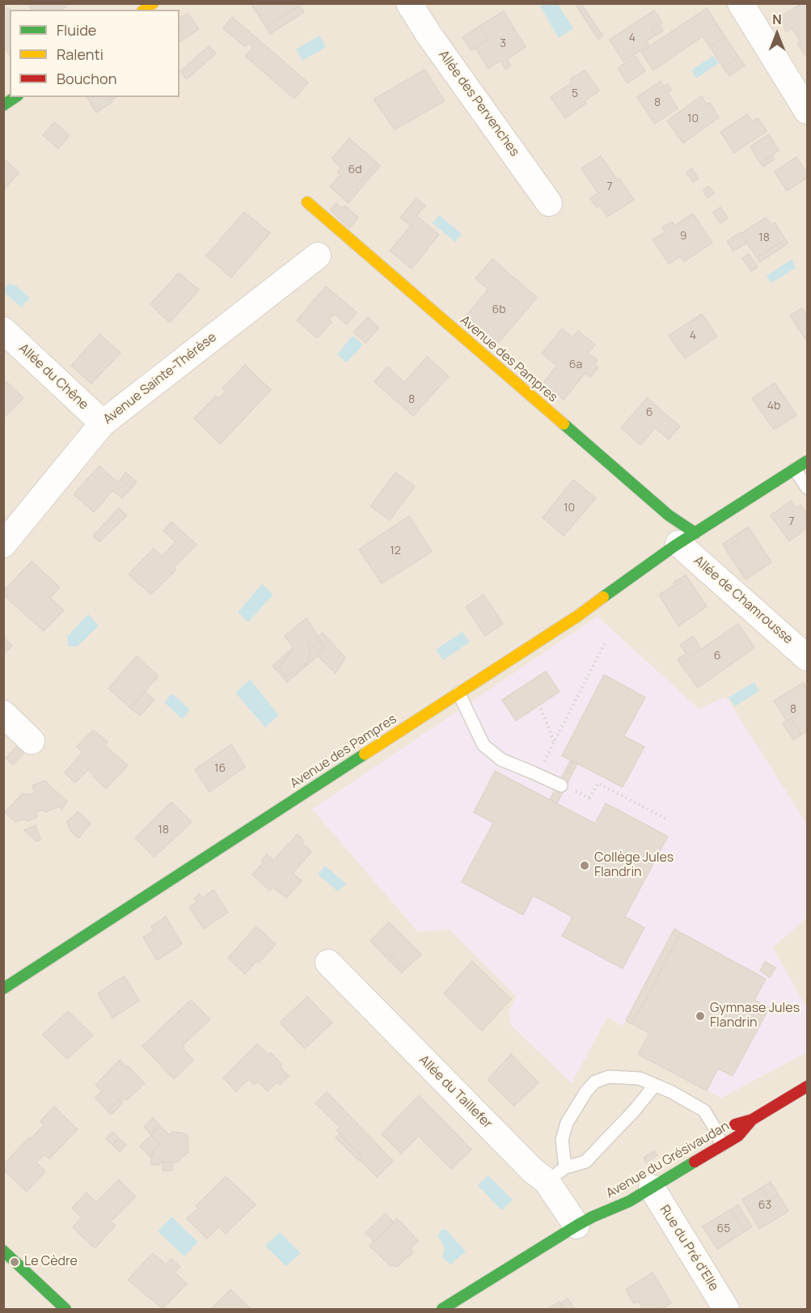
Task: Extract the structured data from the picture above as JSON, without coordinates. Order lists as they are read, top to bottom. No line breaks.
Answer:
{"streets":{"street":["Allée des Pervenches","Avenue des Pampres","Allée du Chêne","Avenue Sainte-Thérèse","Allée de Chamrousse","Allée du Taillefer","Avenue du Grésivaudan","Rue du Pré d'Elle"]},"crossings":[["Avenue des Pampres","Allée de Chamrousse"],["Allée du Chêne","Avenue Sainte-Thérèse"],["Allée du Taillefer","Avenue du Grésivaudan"],["Avenue du Grésivaudan","Rue du Pré d'Elle"]],"places":["Collège Jules Flandrin","Gymnase Jules Flandrin","Le Cèdre"],"house_numbers":["4","3","5","8","10","6d","7","9","18","6b","4","6a","8","4b","6","10","7","12","6","8","16","18","63","65"],"legend":["Fluide","Ralenti","Bouchon"],"north":"top"}
